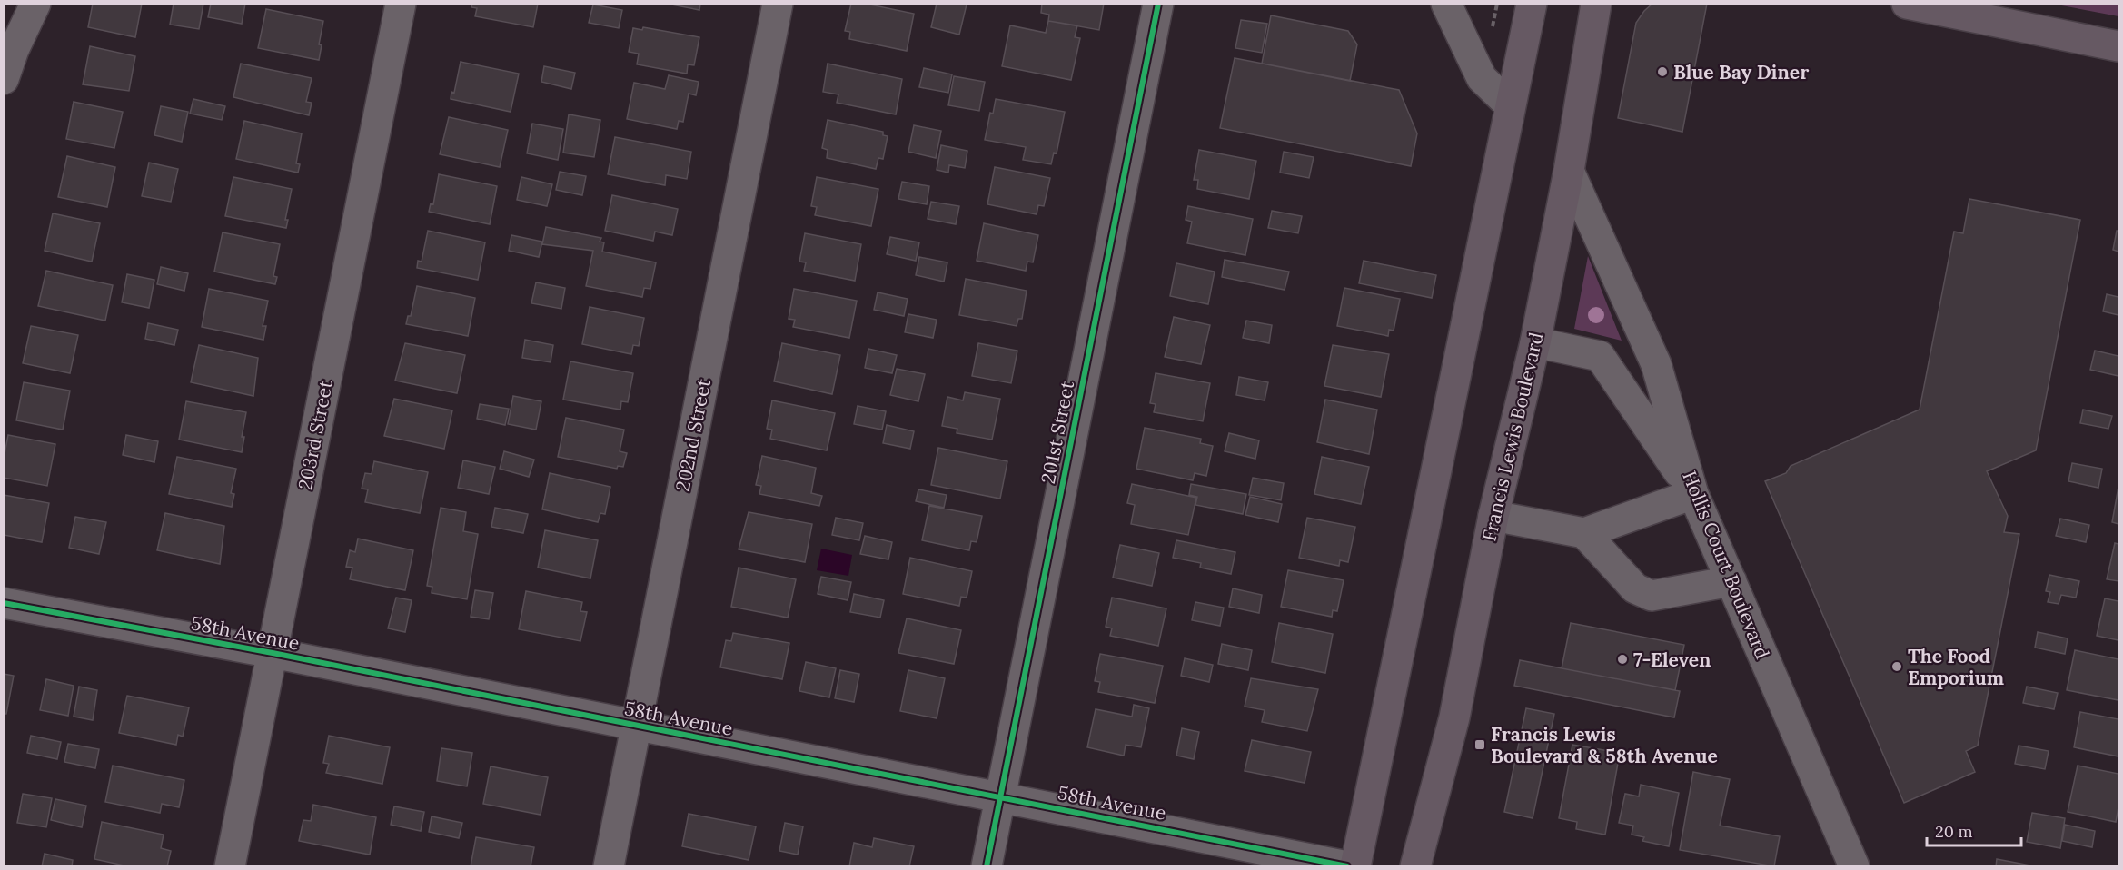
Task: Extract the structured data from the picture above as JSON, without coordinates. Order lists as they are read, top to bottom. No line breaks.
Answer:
{"streets":{"main road":["Francis Lewis Boulevard"],"street":["201st Street","203rd Street","202nd Street","Hollis Court Boulevard","58th Avenue"]},"crossings":[["201st Street","58th Avenue"],["203rd Street","58th Avenue"],["202nd Street","58th Avenue"],["Francis Lewis Boulevard","Hollis Court Boulevard"]],"places":{"other":["Blue Bay Diner","7-Eleven","The Food Emporium"],"transit":["Francis Lewis Boulevard & 58th Avenue"]},"scale_bar":"20 m"}
